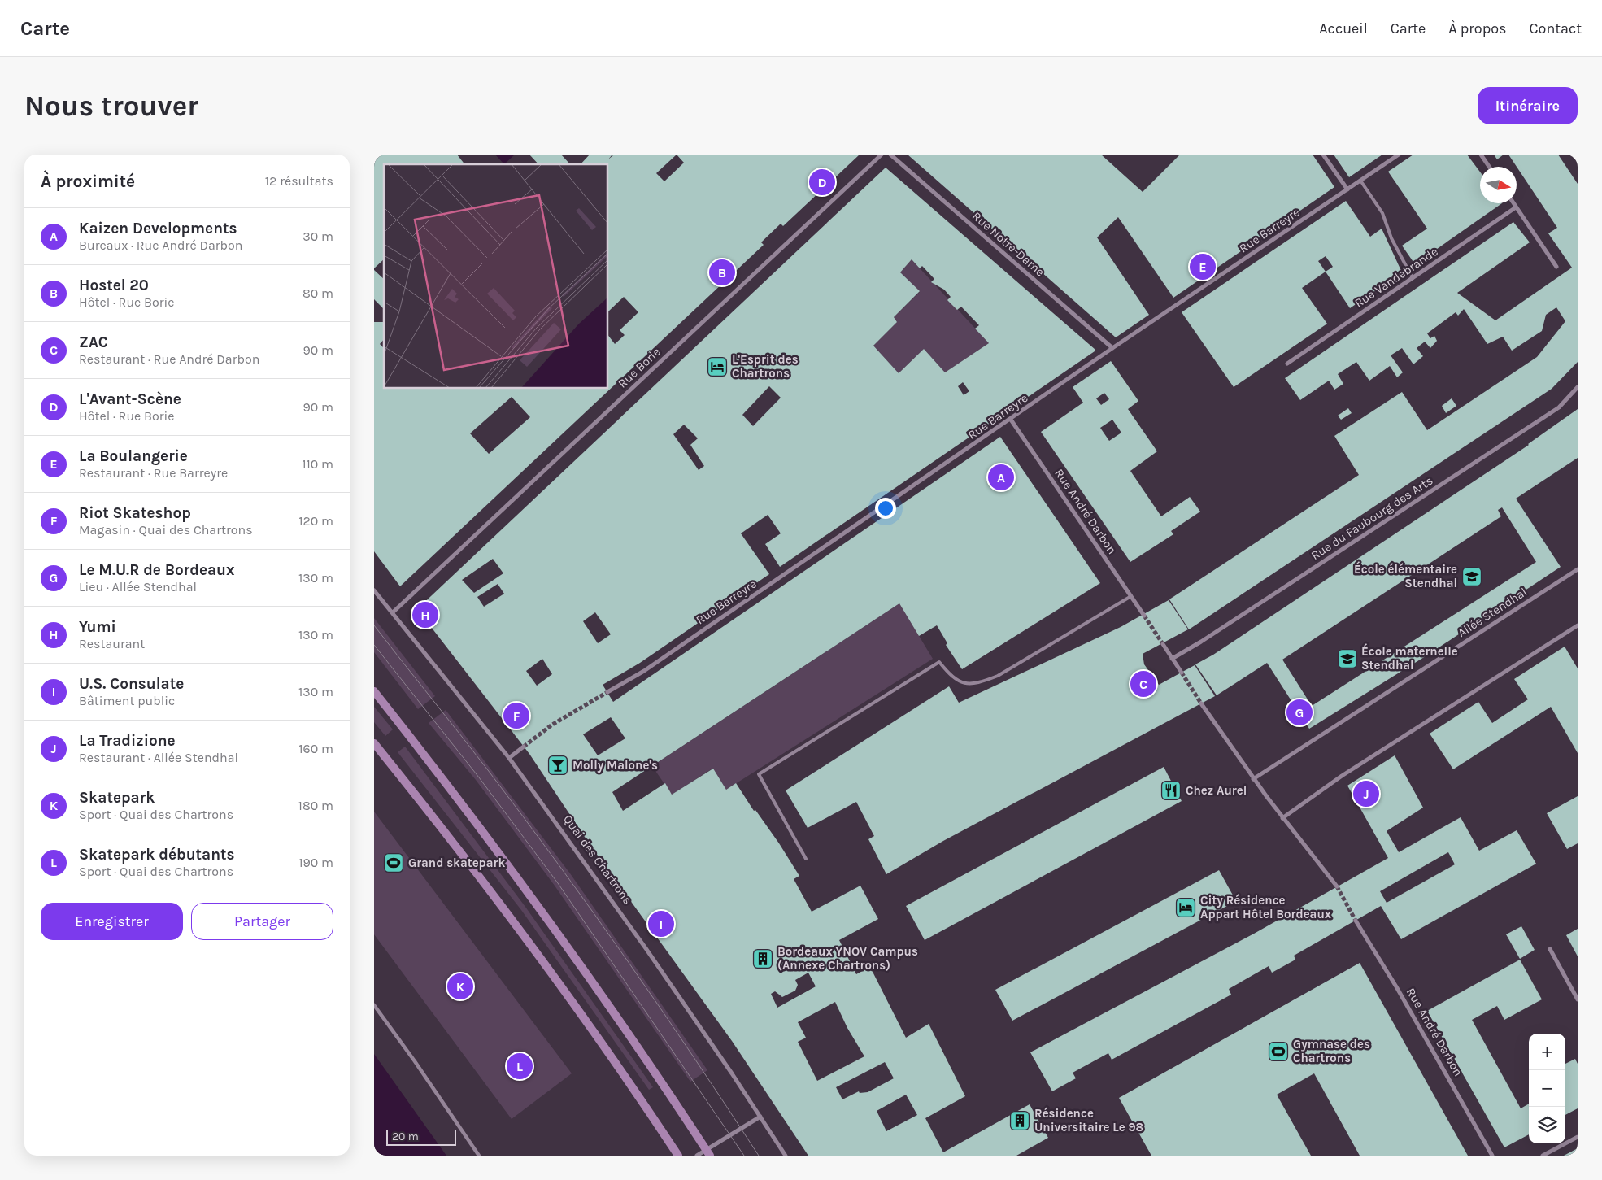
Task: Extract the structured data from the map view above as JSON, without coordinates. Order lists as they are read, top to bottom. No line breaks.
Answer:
{"streets":{"street":["Rue Barreyre","Rue Notre-Dame","Rue Vandebrande","Rue Borie","Rue André Darbon","Rue du Faubourg des Arts","Allée Stendhal","Quai des Chartrons"]},"crossings":[["Rue Barreyre","Rue Notre-Dame"],["Rue Barreyre","Rue André Darbon"],["Rue Borie","Quai des Chartrons"]],"places":{"hotel":["L'Esprit des Chartrons","City Résidence Appart Hôtel Bordeaux"],"school or university":["École élémentaire Stendhal","École maternelle Stendhal"],"bar":["Molly Malone's"],"restaurant":["Chez Aurel"],"sports":["Grand skatepark","Gymnase des Chartrons"],"building":["Bordeaux YNOV Campus (Annexe Chartrons)","Résidence Universitaire Le 98"]},"scale_bar":"20 m","north":"right","page":{"header":"Carte","nav":["Accueil","Carte","À propos","Contact"],"buttons":["Itinéraire",["Enregistrer","Partager"]],"title":"Nous trouver","heading":["À proximité","12 résultats"],"pins":["D","E","B","A","H","C","G","F","J","I","K","L"],"list":[{"mark":"A","name":"Kaizen Developments","note":"Bureaux · Rue André Darbon","value":"30 m"},{"mark":"B","name":"Hostel 20","note":"Hôtel · Rue Borie","value":"80 m"},{"mark":"C","name":"ZAC","note":"Restaurant · Rue André Darbon","value":"90 m"},{"mark":"D","name":"L'Avant-Scène","note":"Hôtel · Rue Borie","value":"90 m"},{"mark":"E","name":"La Boulangerie","note":"Restaurant · Rue Barreyre","value":"110 m"},{"mark":"F","name":"Riot Skateshop","note":"Magasin · Quai des Chartrons","value":"120 m"},{"mark":"G","name":"Le M.U.R de Bordeaux","note":"Lieu · Allée Stendhal","value":"130 m"},{"mark":"H","name":"Yumi","note":"Restaurant","value":"130 m"},{"mark":"I","name":"U.S. Consulate","note":"Bâtiment public","value":"130 m"},{"mark":"J","name":"La Tradizione","note":"Restaurant · Allée Stendhal","value":"160 m"},{"mark":"K","name":"Skatepark","note":"Sport · Quai des Chartrons","value":"180 m"},{"mark":"L","name":"Skatepark débutants","note":"Sport · Quai des Chartrons","value":"190 m"}],"map_buttons":["+","−"],"scale":"20 m"}}
